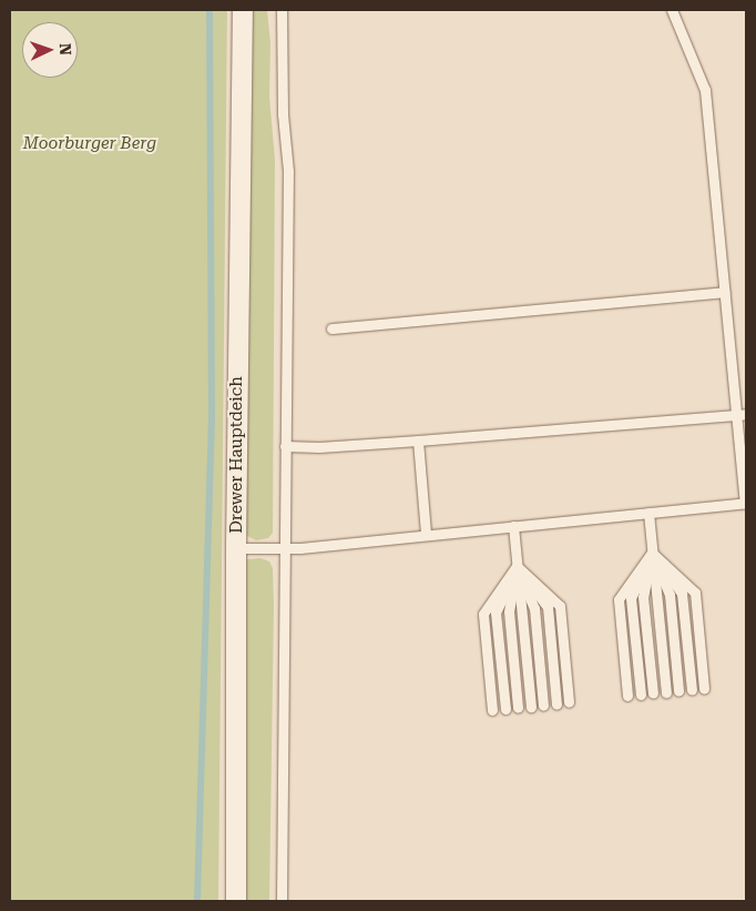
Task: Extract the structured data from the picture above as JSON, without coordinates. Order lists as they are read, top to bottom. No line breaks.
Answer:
{"streets":{"street":["Drewer Hauptdeich"]},"parks":["Moorburger Berg"],"north":"right"}
